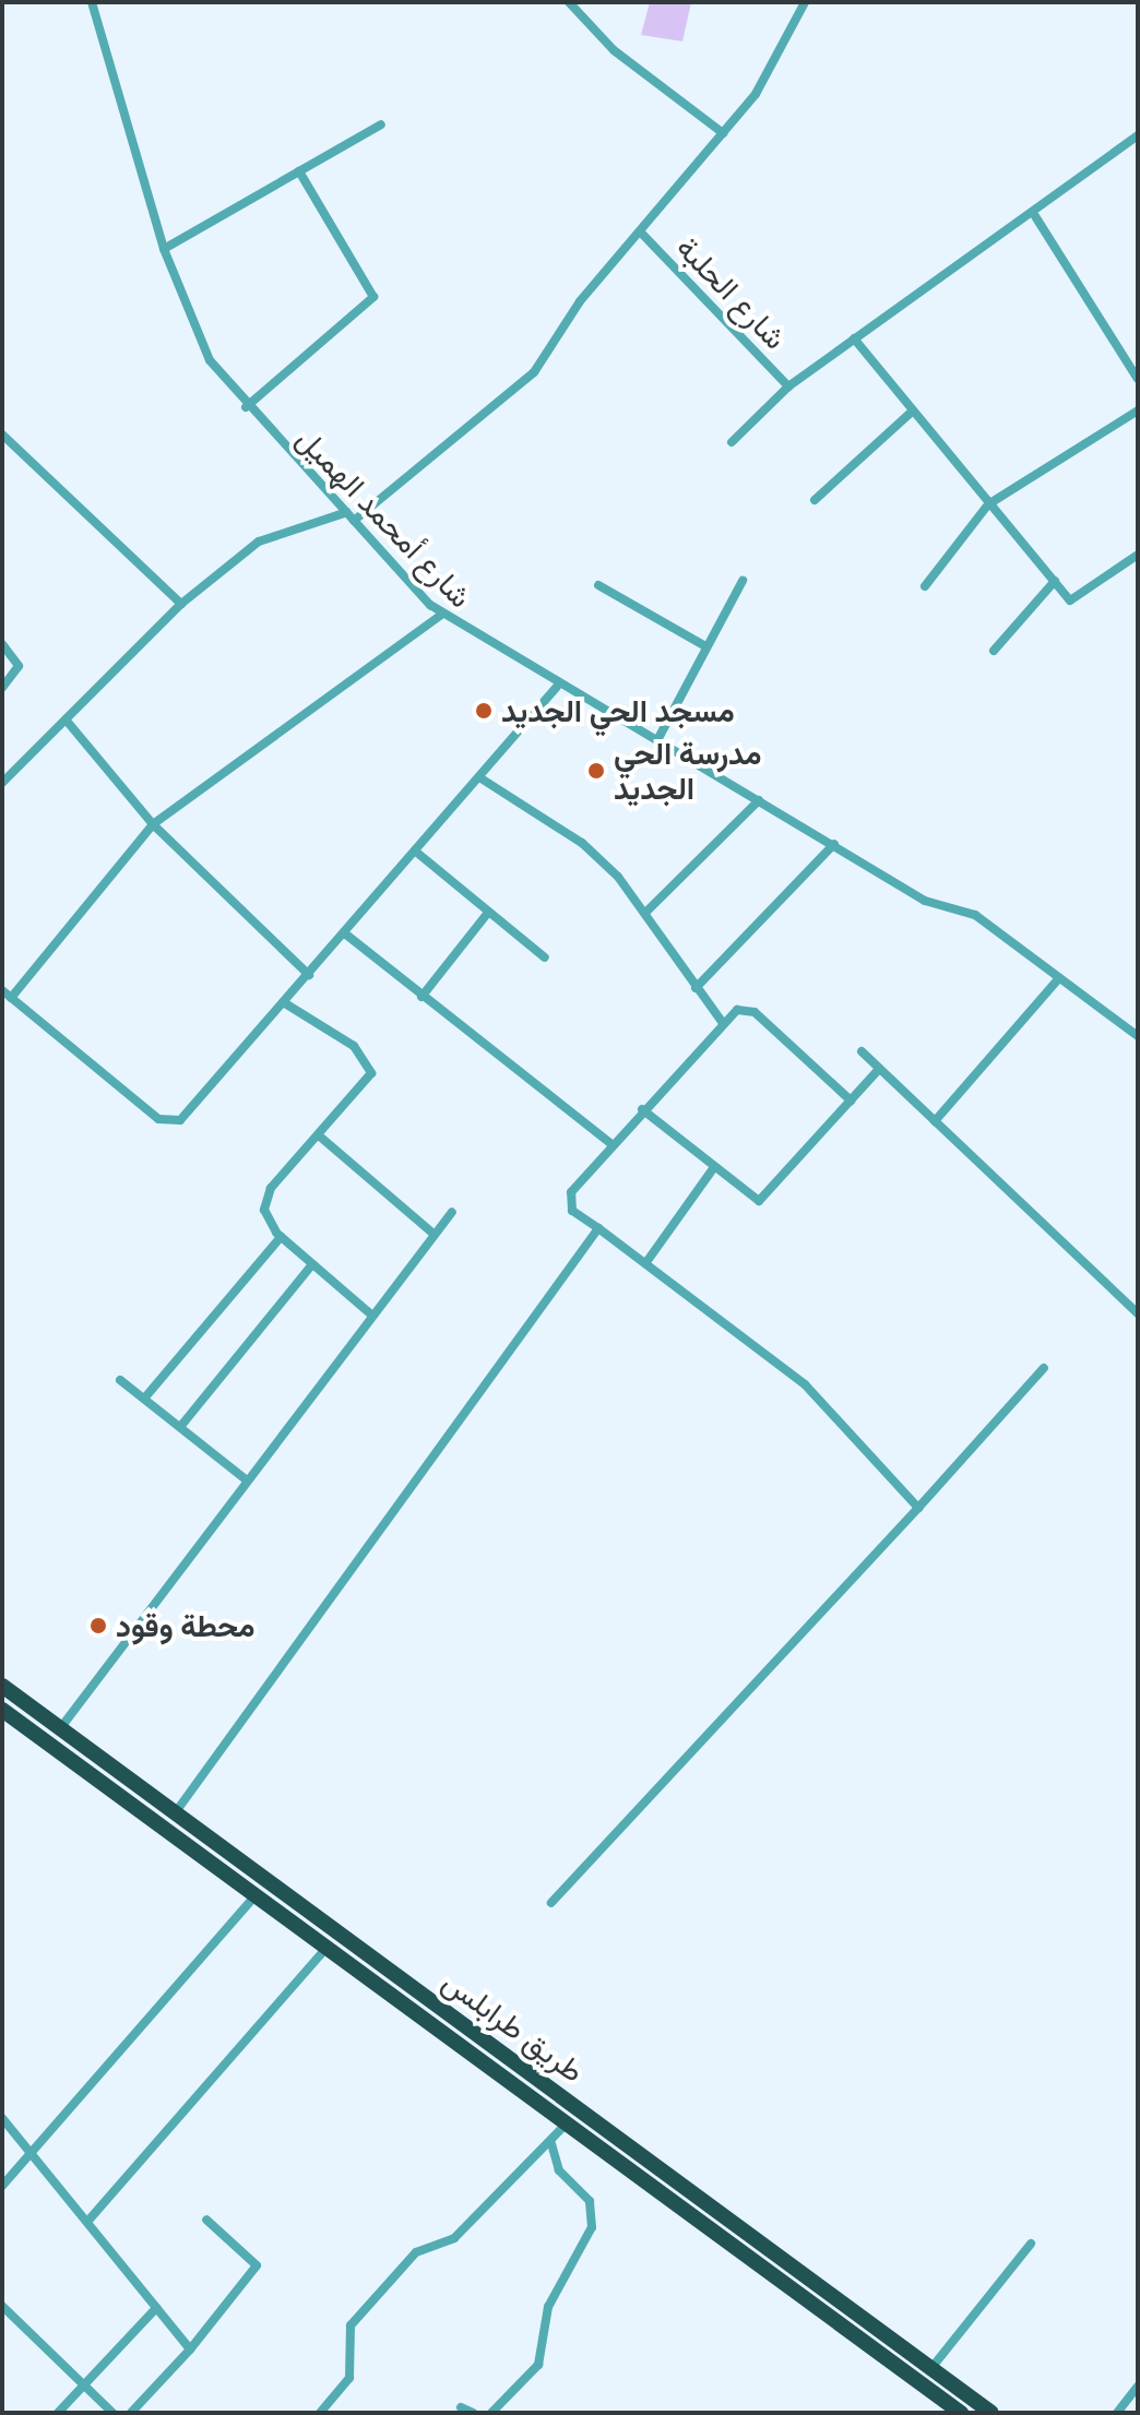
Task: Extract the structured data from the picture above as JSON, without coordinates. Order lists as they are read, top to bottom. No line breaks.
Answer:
{"streets":{"highway":["طريق طرابلس"],"street":["شارع الحلبة","شارع أمحمد الهميل"]},"places":["مسجد الحي الجديد","مدرسة الحي الجديد","محطة وقود"]}
